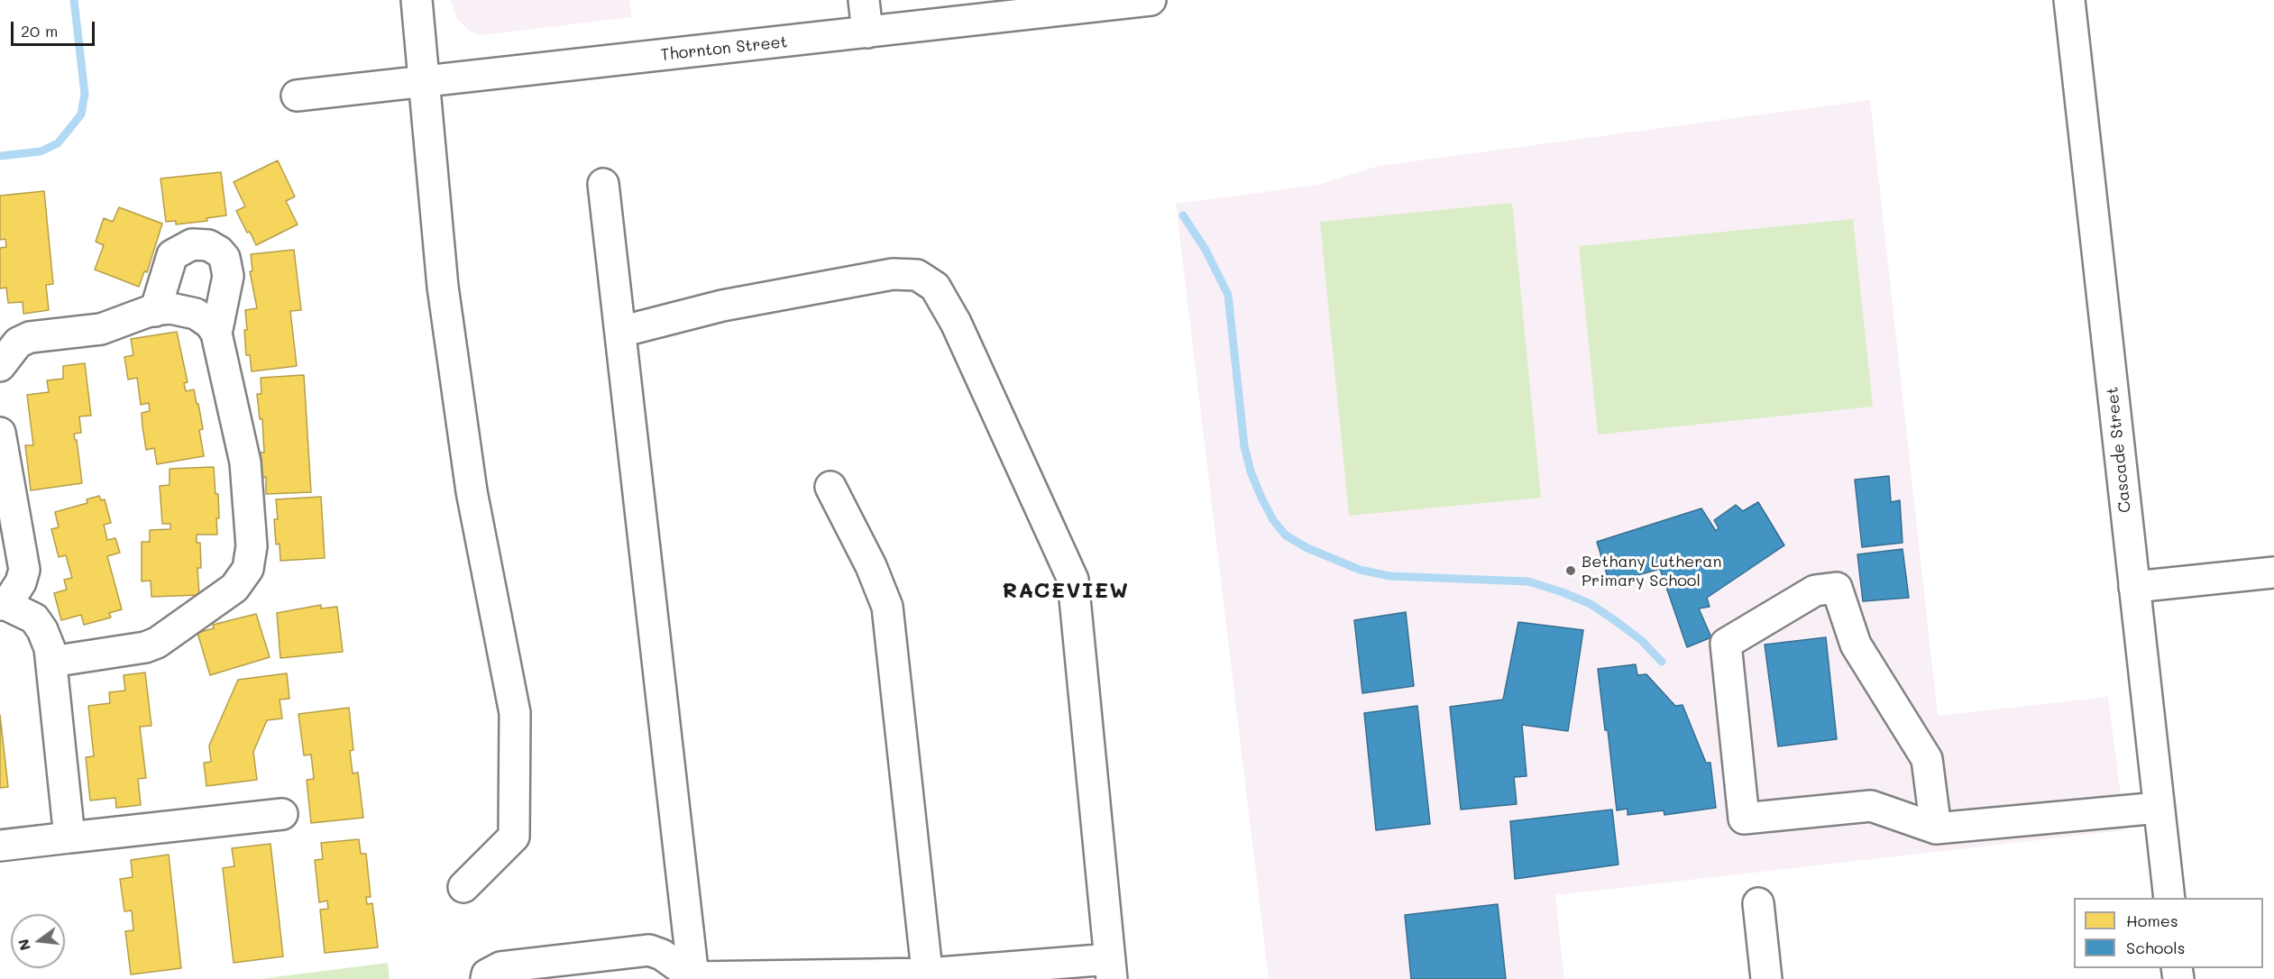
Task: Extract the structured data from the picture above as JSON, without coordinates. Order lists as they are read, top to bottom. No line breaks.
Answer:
{"streets":{"street":["Thornton Street","Cascade Street"]},"districts":["RACEVIEW"],"places":["Bethany Lutheran Primary School"],"legend":["Homes","Schools"],"scale_bar":"20 m","north":"left"}
